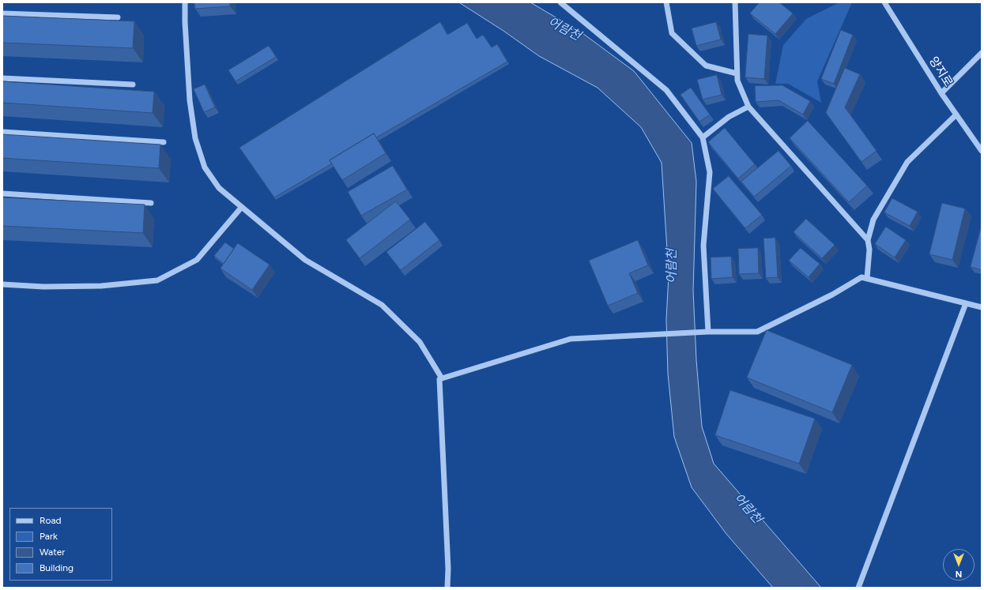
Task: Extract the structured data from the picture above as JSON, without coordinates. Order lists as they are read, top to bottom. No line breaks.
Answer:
{"streets":{"street":["양지로"]},"water":["어람천"],"legend":["Road","Park","Water","Building"],"north":"bottom"}
